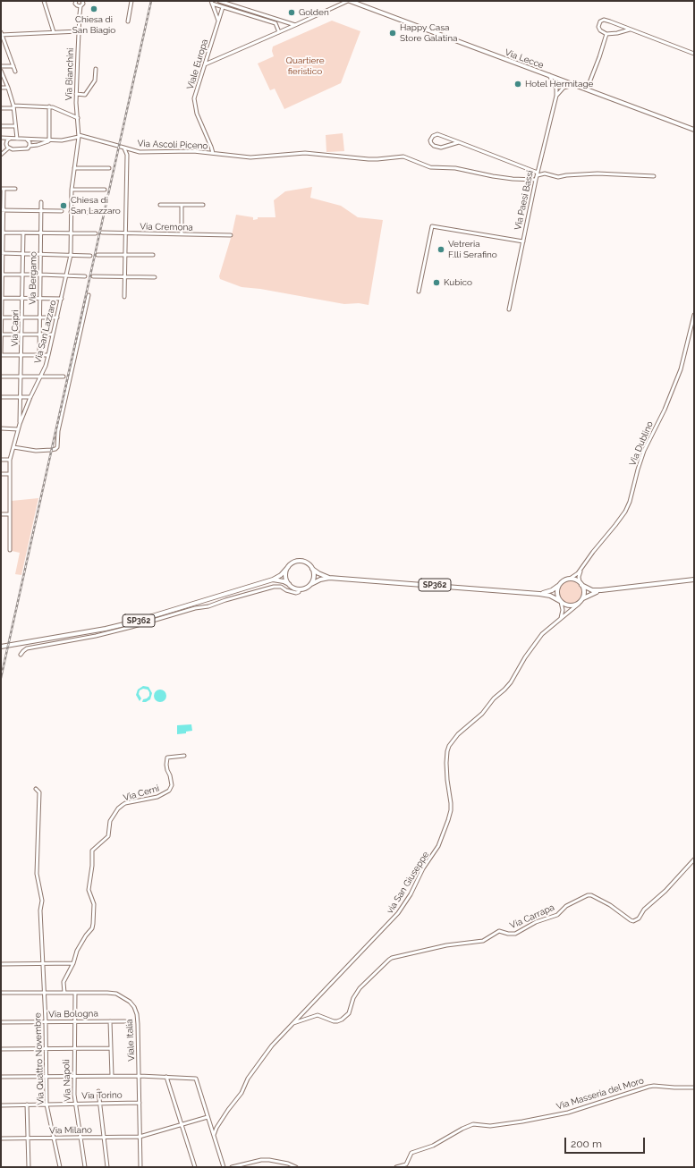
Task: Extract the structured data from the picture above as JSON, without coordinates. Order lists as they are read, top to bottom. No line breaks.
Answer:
{"streets":{"main road":["Via Lecce","SP362"],"street":["Viale Europa","Via Bianchini","Via Ascoli Piceno","Via Paesi Bassi","Via Cremona","Via Bergamo","Via Capri","Via San Lazzaro","Via Dublino","Via Cerni","via San Giuseppe","Via Carrapa","Via Bologna","Viale Italia","Via Quattro Novembre","Via Napoli","Via Masseria del Moro","Via Torino","Via Milano"]},"crossings":[["Via Lecce","Via Paesi Bassi"],["Viale Europa","Via Ascoli Piceno"],["Via Bianchini","Via Ascoli Piceno"],["Via Bianchini","Via San Lazzaro"],["Via Ascoli Piceno","Via Paesi Bassi"],["Via Ascoli Piceno","Via San Lazzaro"],["Via Capri","Via San Lazzaro"],["Via Dublino","SP362"],["Via Dublino","via San Giuseppe"],["SP362","via San Giuseppe"],["Via Cerni","Viale Italia"],["via San Giuseppe","Via Carrapa"],["Via Bologna","Via Quattro Novembre"],["Via Bologna","Via Napoli"],["Viale Italia","Via Quattro Novembre"],["Viale Italia","Via Napoli"],["Viale Italia","Via Torino"],["Viale Italia","Via Milano"],["Via Quattro Novembre","Via Torino"],["Via Quattro Novembre","Via Milano"],["Via Napoli","Via Torino"],["Via Napoli","Via Milano"]],"parks":["Quartiere fieristico"],"places":["Chiesa di San Biagio","Golden","Happy Casa Store Galatina","Hotel Hermitage","Chiesa di San Lazzaro","Vetreria F.lli Serafino","Kubico"],"scale_bar":"200 m"}
